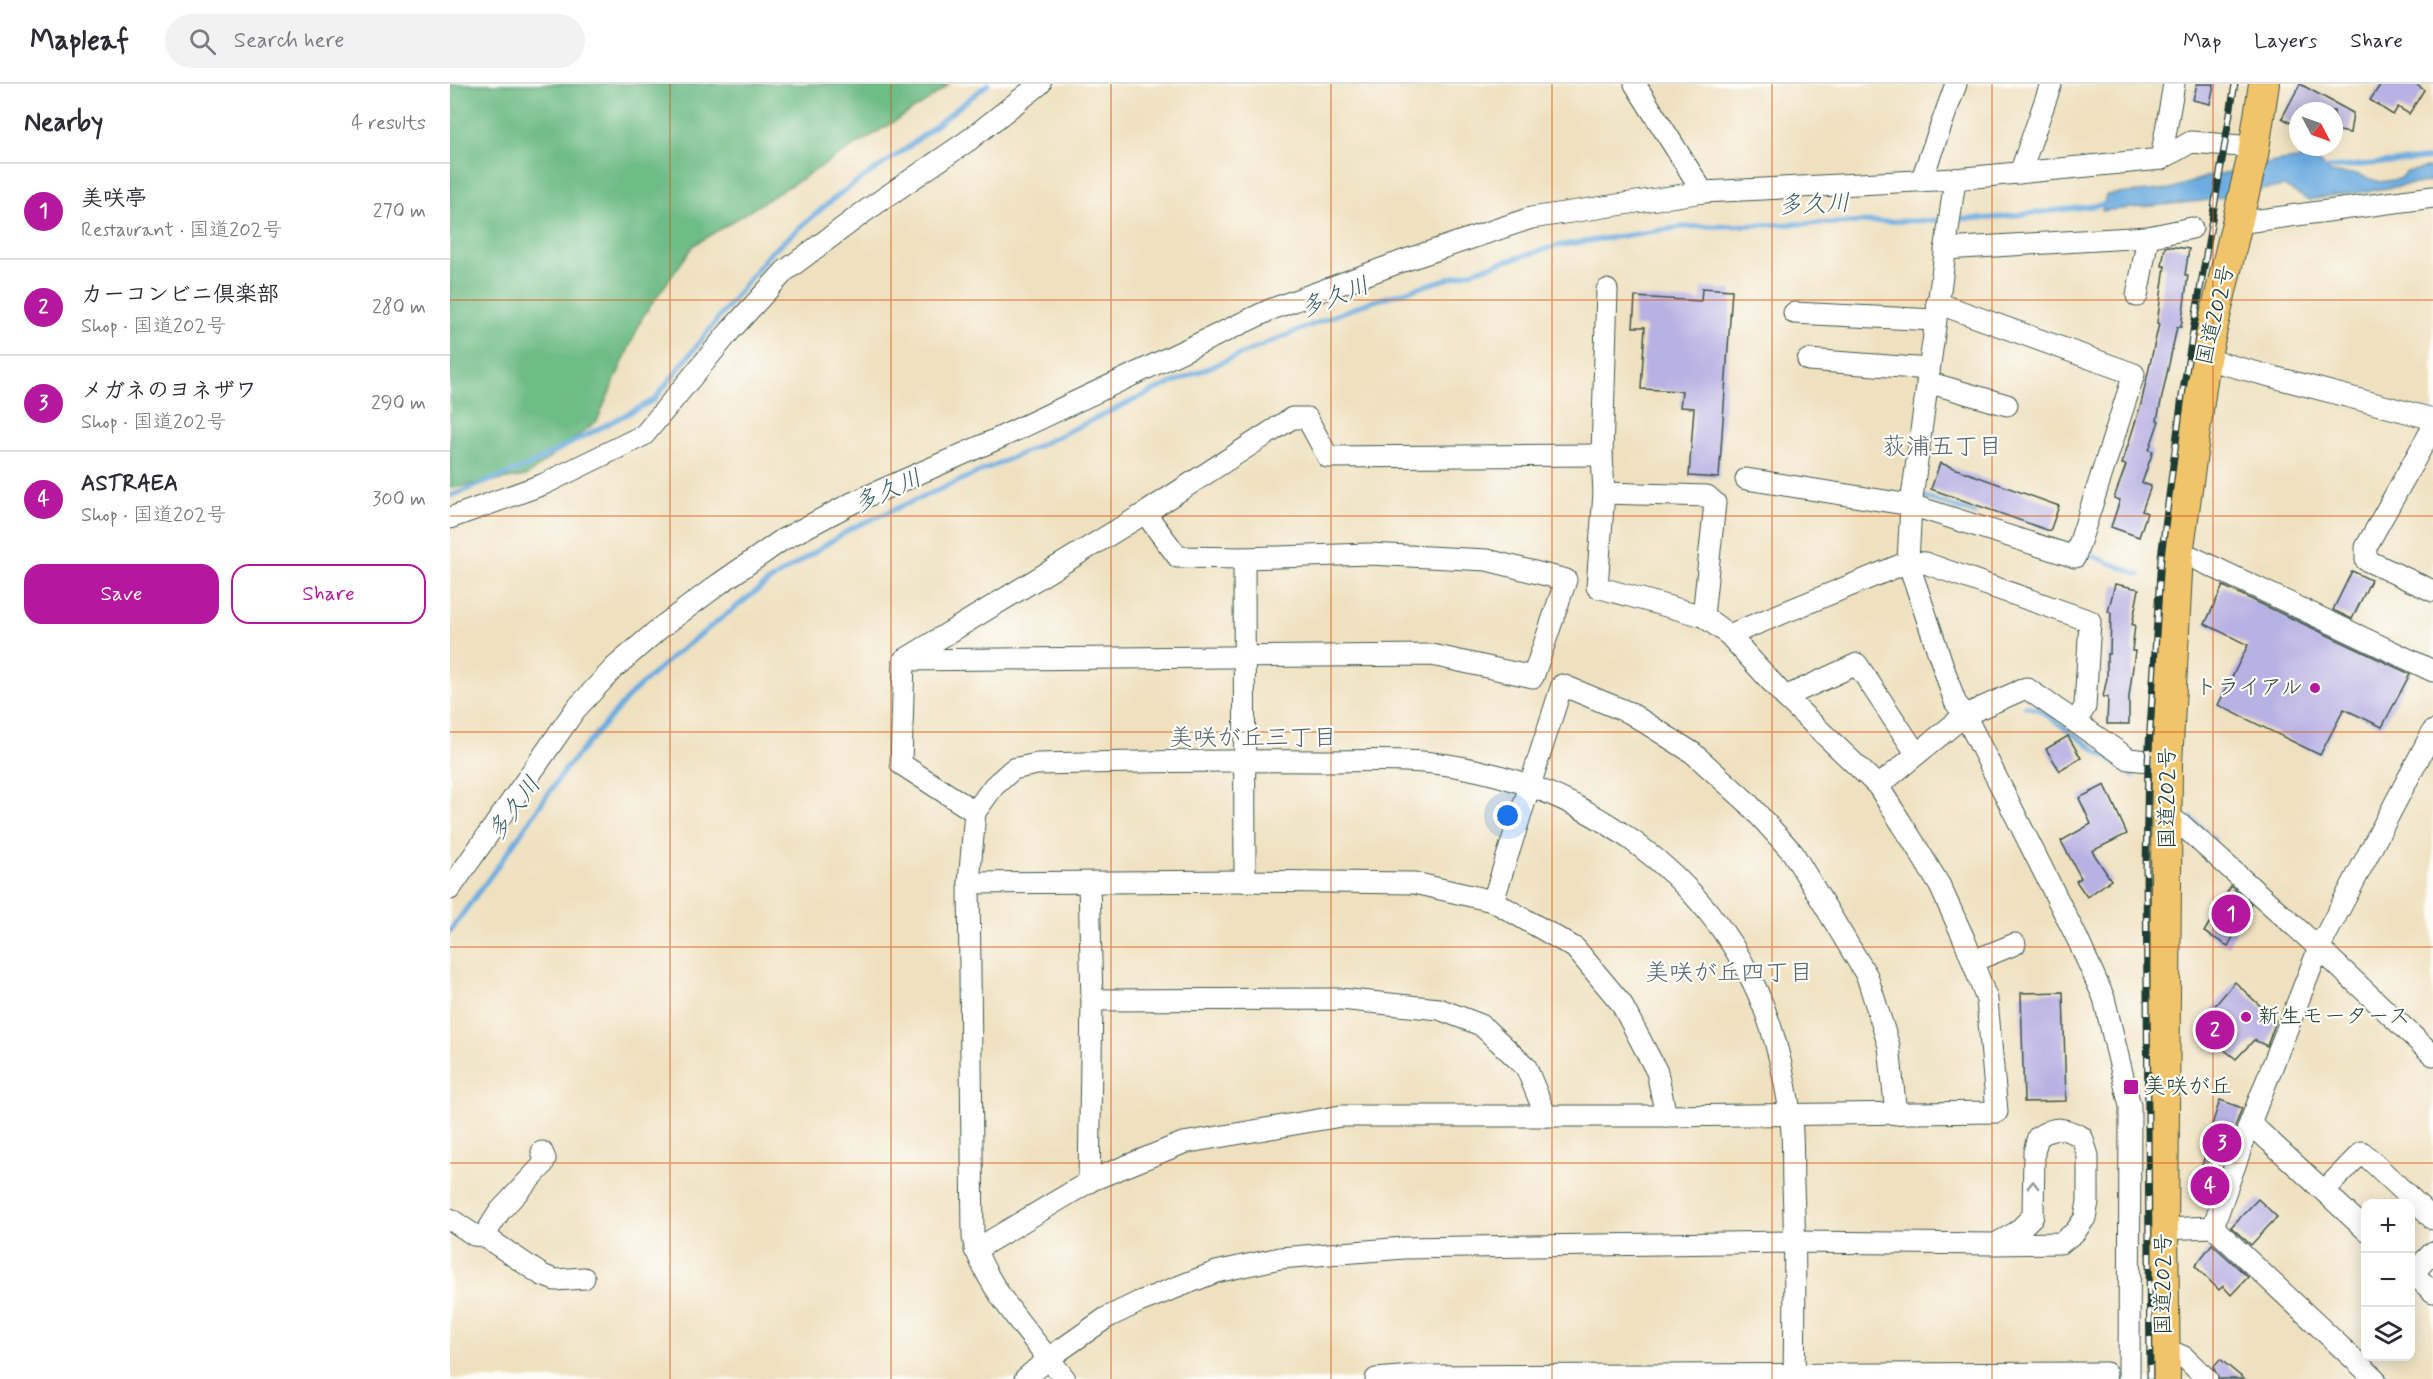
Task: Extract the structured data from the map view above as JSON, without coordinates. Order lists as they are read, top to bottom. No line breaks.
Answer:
{"streets":{"highway":["国道202号"]},"districts":["荻浦五丁目","美咲が丘三丁目","美咲が丘四丁目"],"water":["多久川"],"places":{"other":["トライアル","新生モータース"],"transit":["美咲が丘"]},"north":"bottom right","page":{"header":"Mapleaf","search":"Search here","nav":["Map","Layers","Share"],"heading":["Nearby","4 results"],"list":[{"mark":"1","name":"美咲亭","note":"Restaurant · 国道202号","value":"270 m"},{"mark":"2","name":"カーコンビニ倶楽部","note":"Shop · 国道202号","value":"280 m"},{"mark":"3","name":"メガネのヨネザワ","note":"Shop · 国道202号","value":"290 m"},{"mark":"4","name":"ASTRAEA","note":"Shop · 国道202号","value":"300 m"}],"buttons":["Save","Share"],"pins":["1","2","3","4"],"map_buttons":["+","−"]}}
